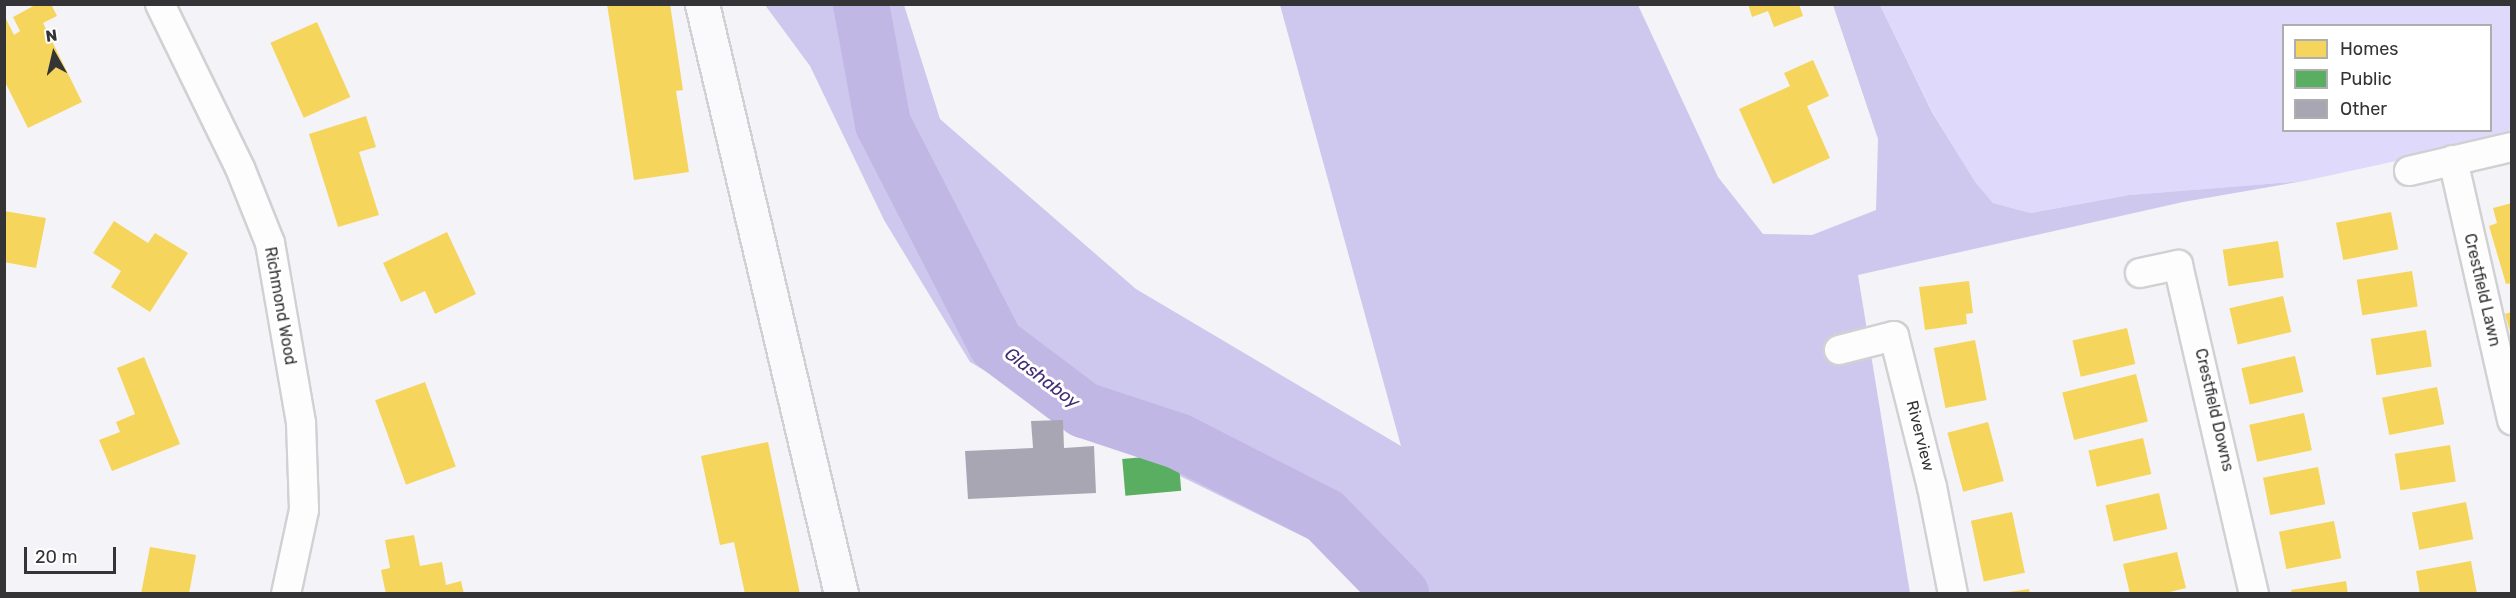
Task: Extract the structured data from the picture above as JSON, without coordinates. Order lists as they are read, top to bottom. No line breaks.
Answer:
{"streets":{"street":["Crestfield Lawn","Richmond Wood","Crestfield Downs","Riverview"]},"water":["Glashaboy"],"legend":["Homes","Public","Other"],"scale_bar":"20 m","north":"top"}
